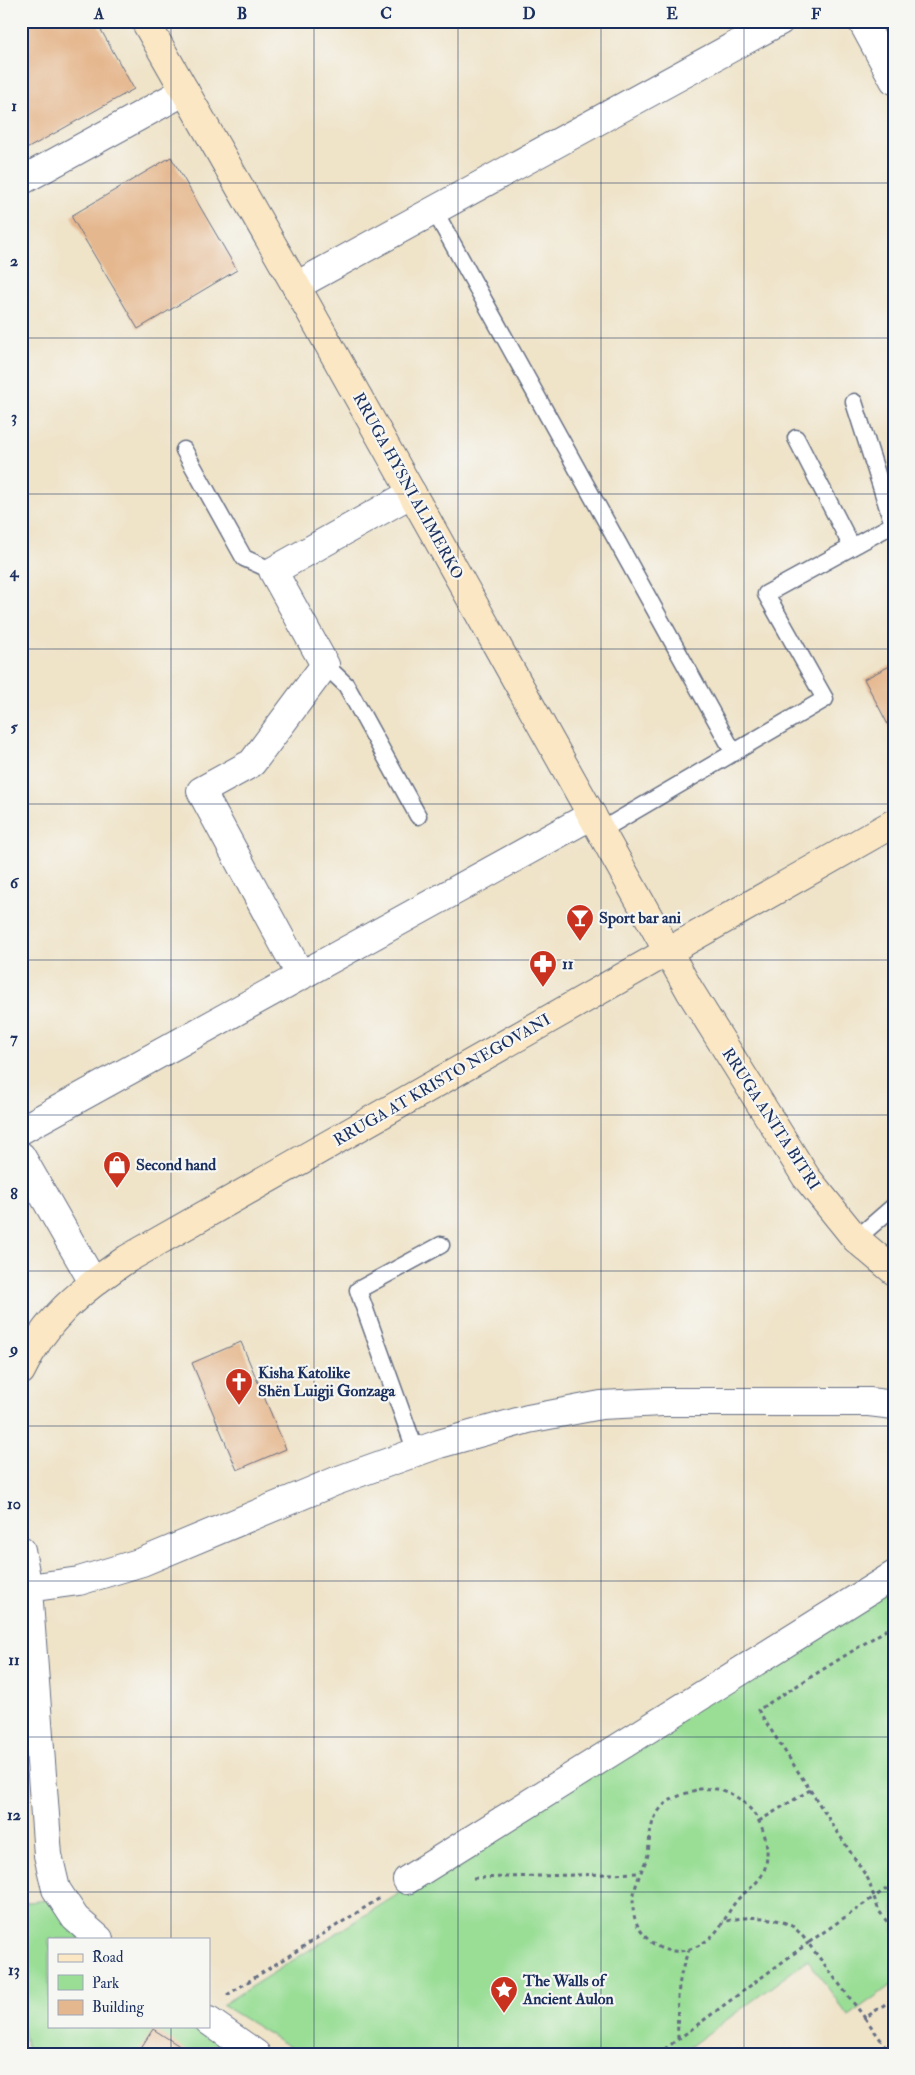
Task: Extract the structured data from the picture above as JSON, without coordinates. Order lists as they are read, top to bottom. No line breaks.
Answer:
{"streets":{"main road":["RRUGA HYSNI ALIMERKO","RRUGA AT KRISTO NEGOVANI","RRUGA ANITA BITRI"]},"crossings":[["RRUGA HYSNI ALIMERKO","RRUGA AT KRISTO NEGOVANI"],["RRUGA HYSNI ALIMERKO","RRUGA ANITA BITRI"],["RRUGA AT KRISTO NEGOVANI","RRUGA ANITA BITRI"]],"places":{"bar":["Sport bar ani"],"pharmacy":["11"],"shop":["Second hand"],"church":["Kisha Katolike Shën Luigji Gonzaga"],"place":["The Walls of Ancient Aulon"]},"legend":["Road","Park","Building"],"grid":{"columns":["A","B","C","D","E","F"],"rows":["1","2","3","4","5","6","7","8","9","10","11","12","13"]}}
